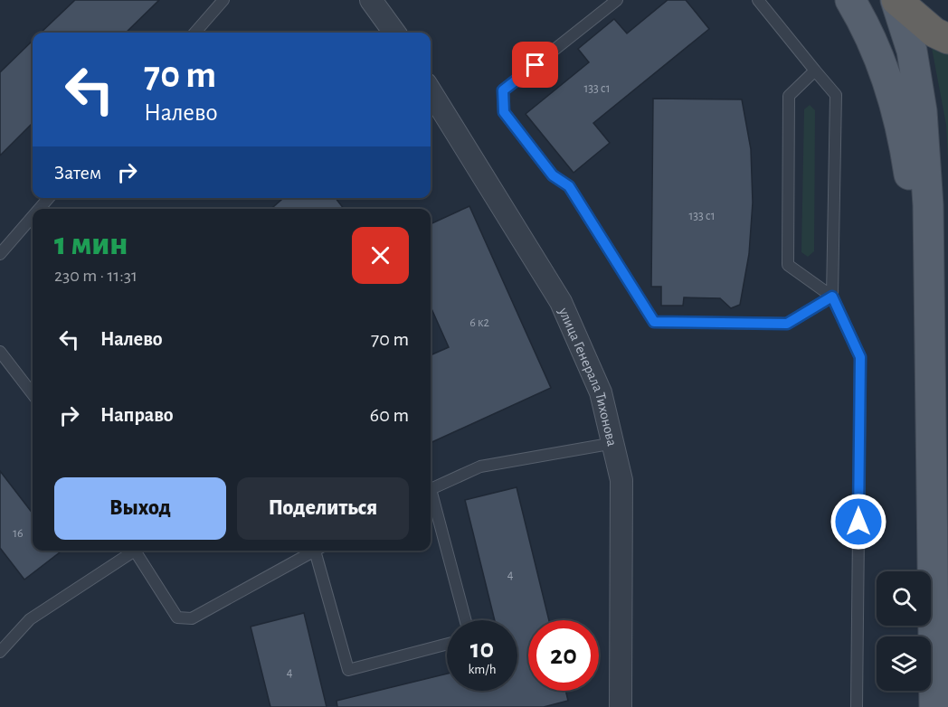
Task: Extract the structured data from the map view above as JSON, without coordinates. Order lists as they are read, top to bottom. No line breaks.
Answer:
{"streets":{"street":["улица Генерала Тихонова"]},"house_numbers":["133 с1","133 с1","6 к2","16","4","4"],"page":{"turn":["70 m","Налево"],"then":"Затем","heading":["1 мин","230 m · 11:31"],"list":[{"name":"Налево","value":"70 m"},{"name":"Направо","value":"60 m"}],"buttons":["Выход","Поделиться"],"speed":"10 km/h","limit":"20"}}
